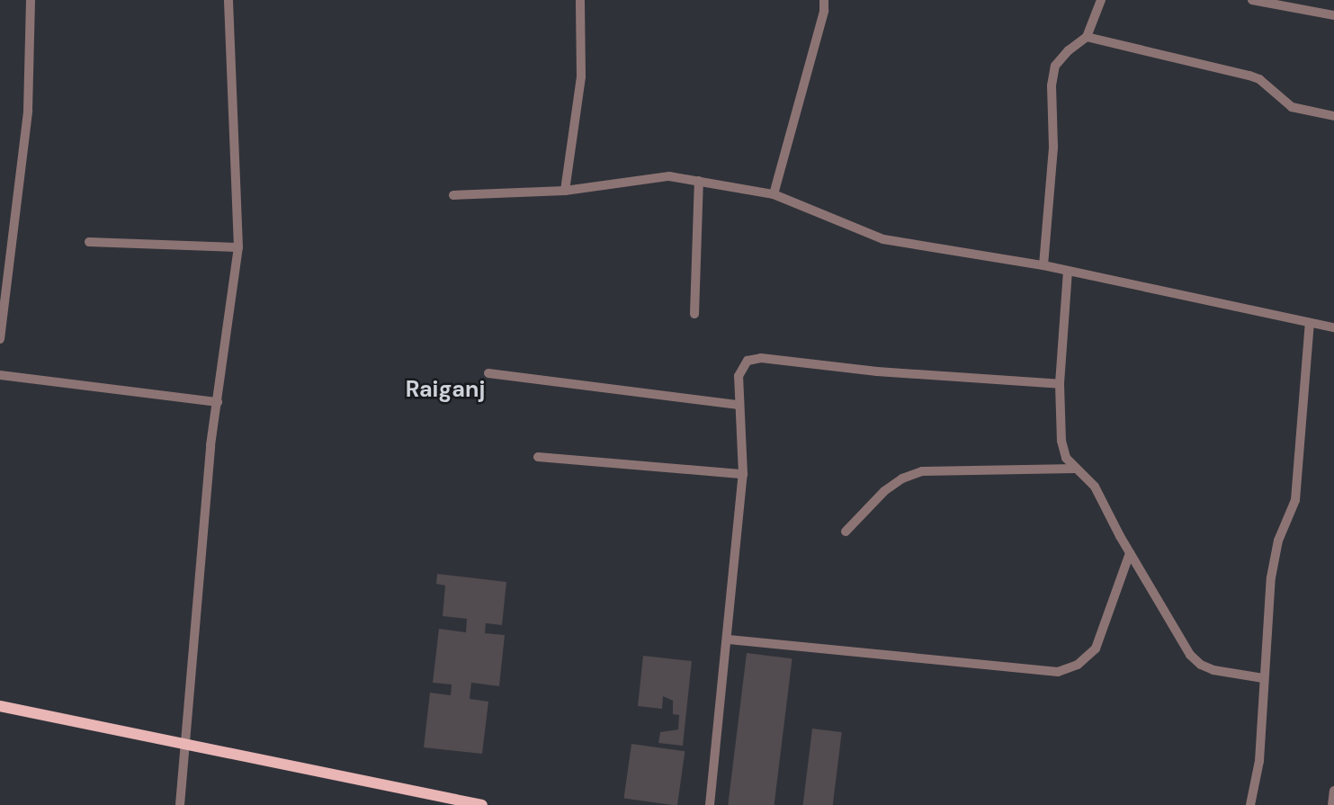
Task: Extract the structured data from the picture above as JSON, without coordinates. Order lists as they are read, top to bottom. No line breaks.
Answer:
{"districts":["Raiganj"]}
